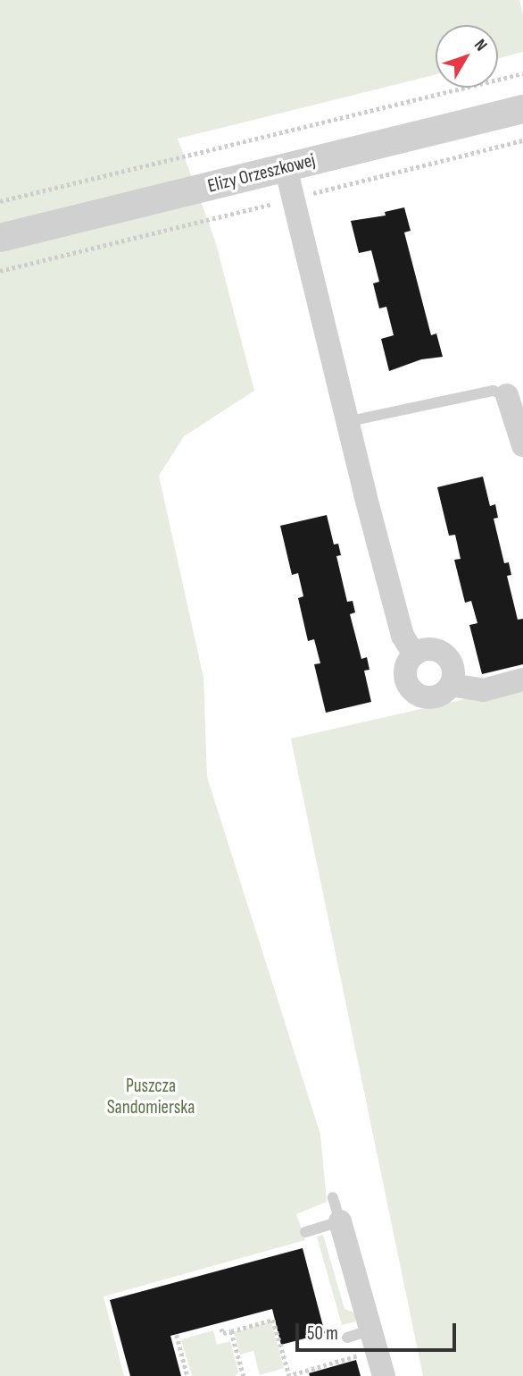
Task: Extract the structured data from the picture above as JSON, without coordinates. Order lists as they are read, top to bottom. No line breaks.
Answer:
{"streets":{"street":["Elizy Orzeszkowej"]},"parks":["Puszcza Sandomierska"],"scale_bar":"50 m","north":"top right"}
